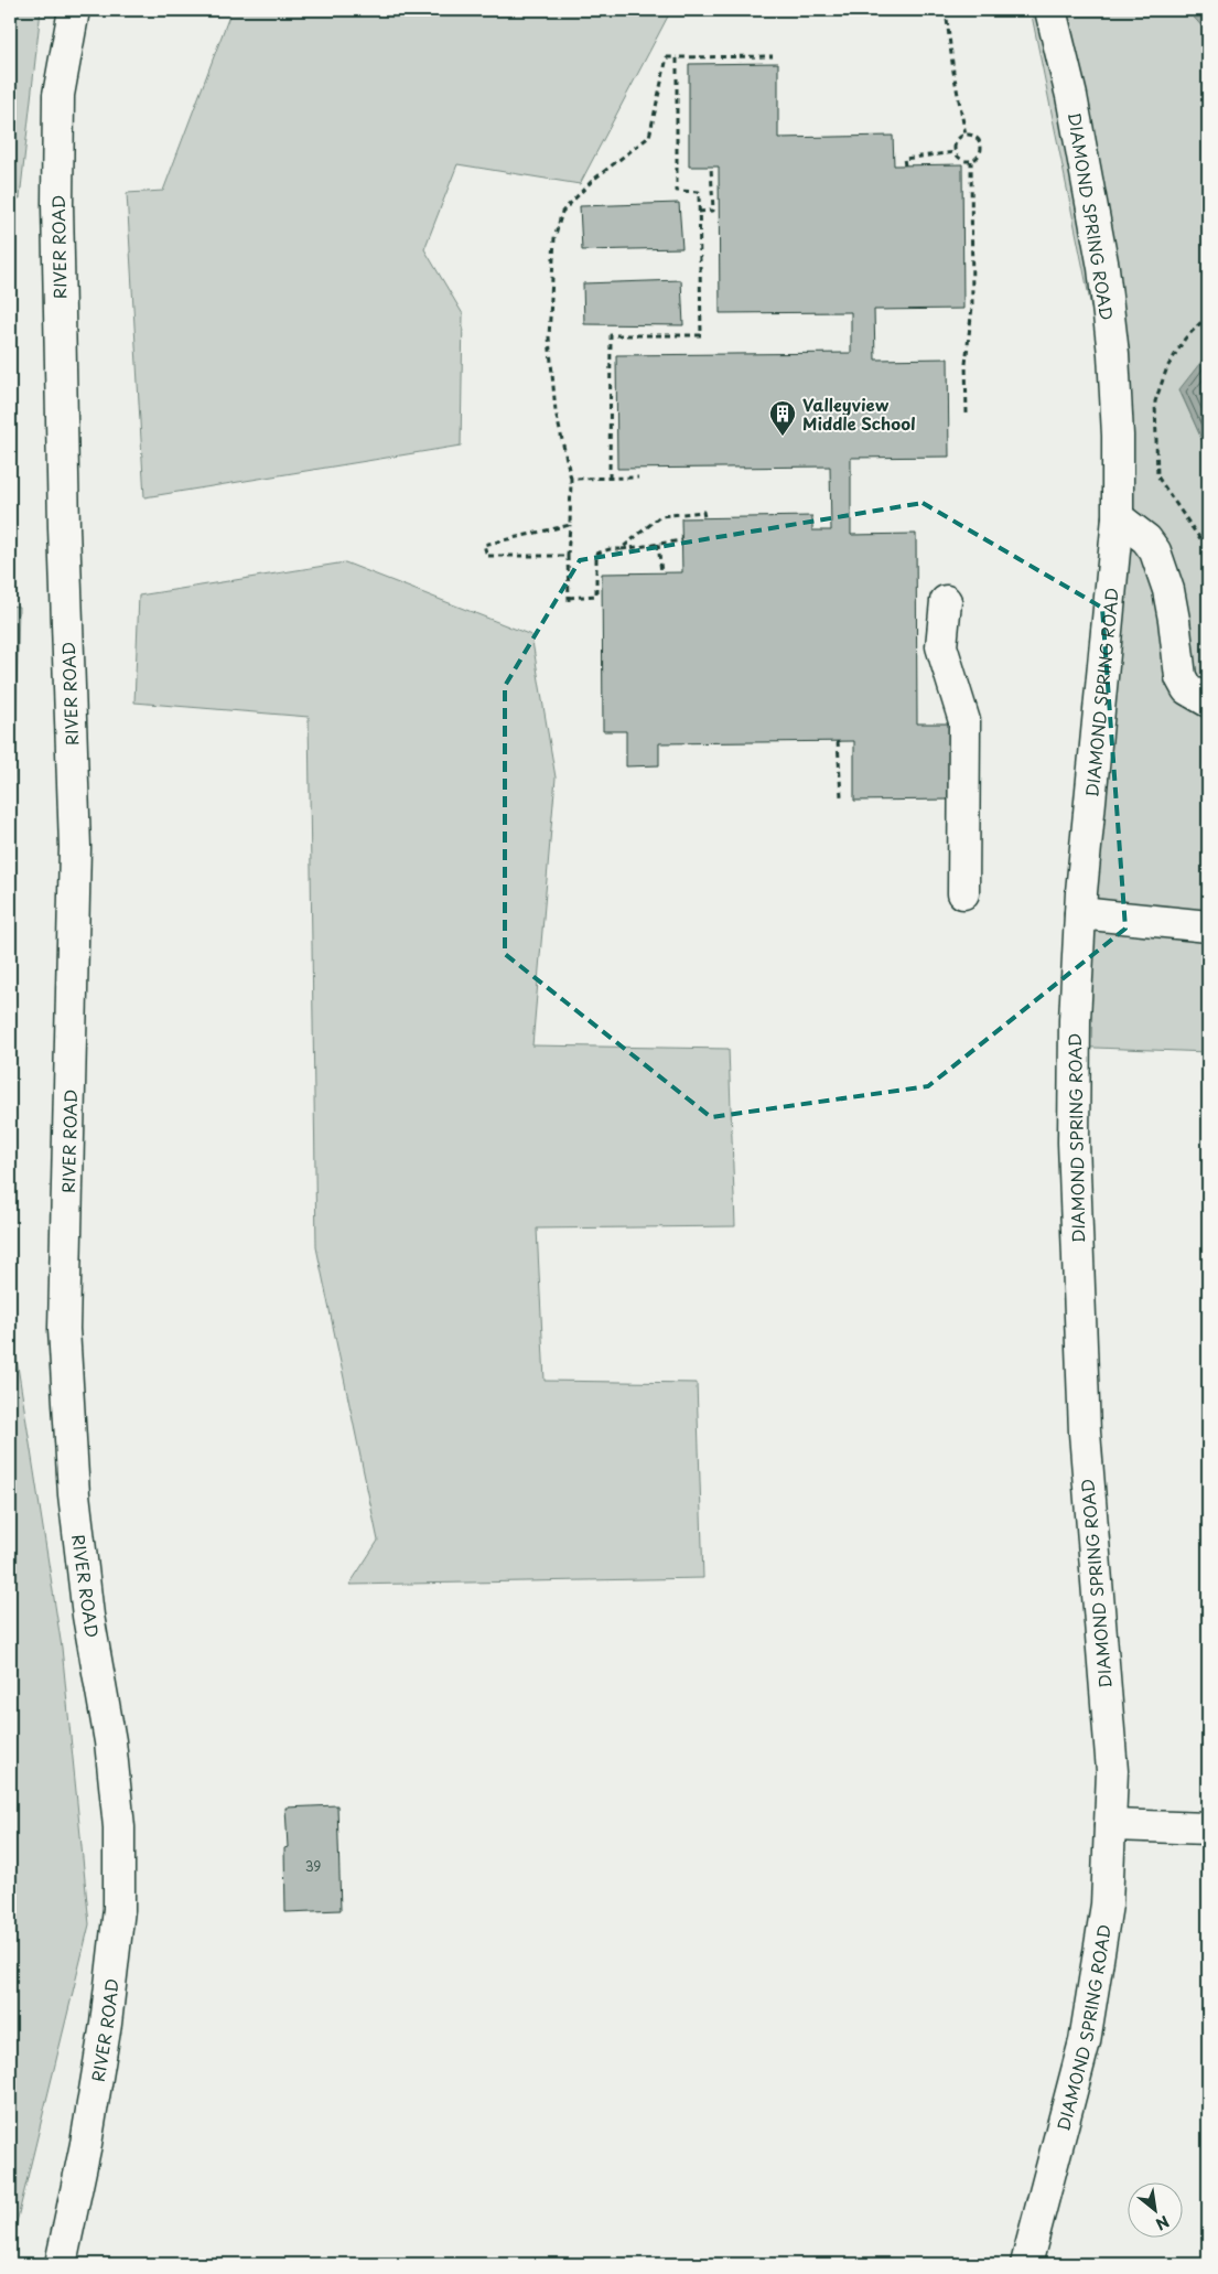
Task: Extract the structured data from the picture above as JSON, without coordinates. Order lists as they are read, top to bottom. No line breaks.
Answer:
{"streets":{"street":["DIAMOND SPRING ROAD","RIVER ROAD"]},"places":{"building":["Valleyview Middle School"]},"house_numbers":["39"],"north":"bottom right"}
